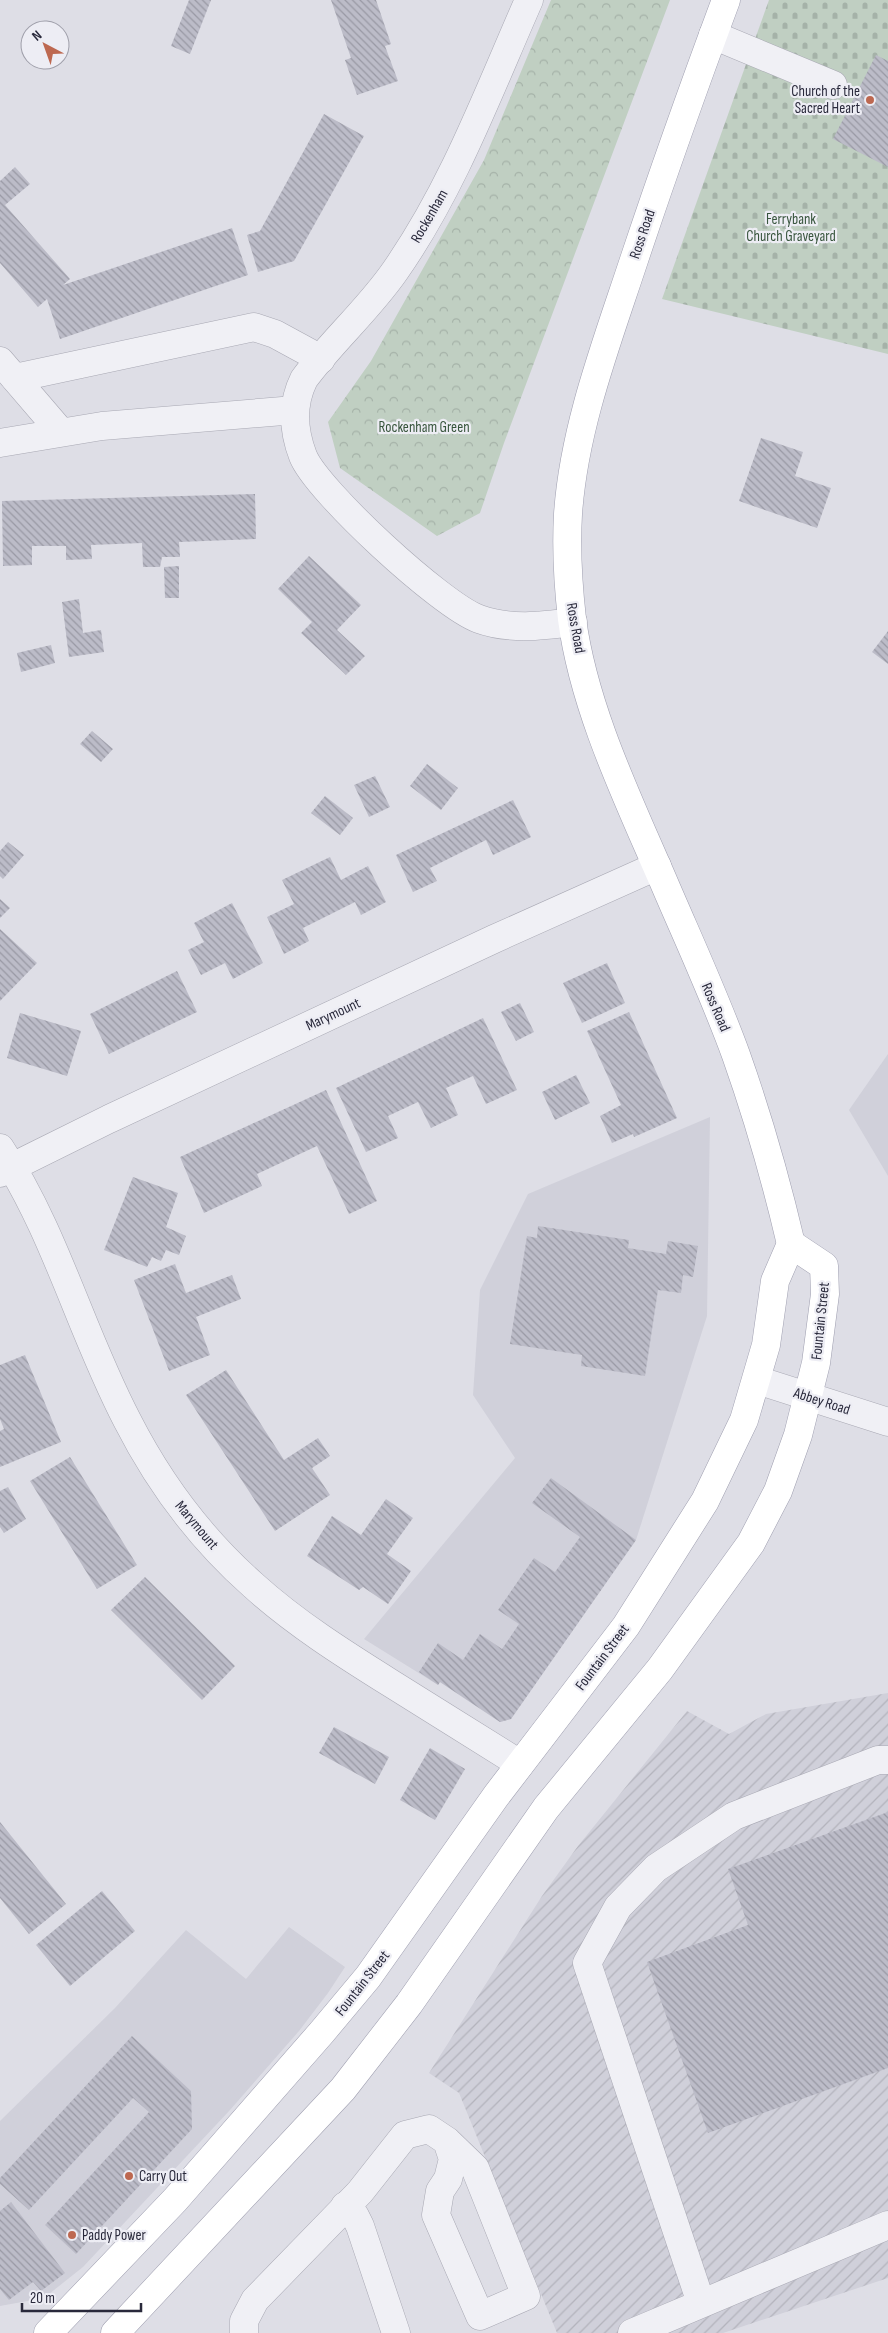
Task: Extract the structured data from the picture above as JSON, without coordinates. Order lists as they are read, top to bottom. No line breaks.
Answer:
{"streets":{"main road":["Ross Road","Fountain Street"],"street":["Rockenham","Marymount","Abbey Road"]},"crossings":[["Rockenham","Ross Road"],["Ross Road","Marymount"],["Ross Road","Fountain Street"],["Marymount","Fountain Street"],["Fountain Street","Abbey Road"]],"parks":["Ferrybank Church Graveyard","Rockenham Green"],"places":["Church of the Sacred Heart","Carry Out","Paddy Power"],"scale_bar":"20 m","north":"top left"}
